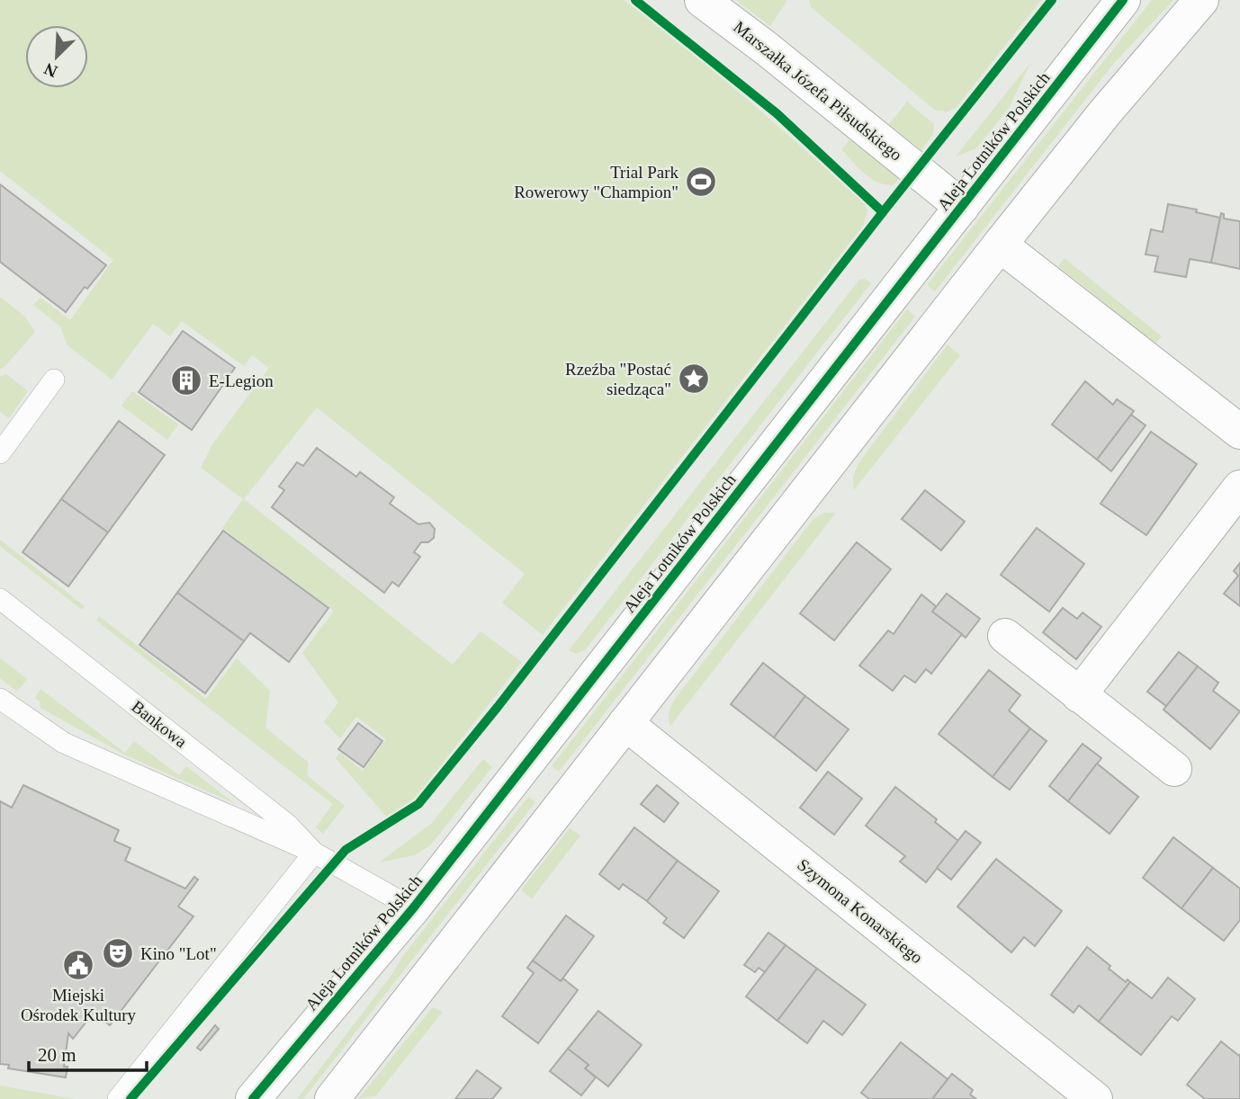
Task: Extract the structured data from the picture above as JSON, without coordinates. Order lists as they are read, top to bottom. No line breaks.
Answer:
{"streets":{"street":["Marszałka Józefa Piłsudskiego","Aleja Lotników Polskich","Szymona Konarskiego"],"lane":["Bankowa"]},"crossings":[["Marszałka Józefa Piłsudskiego","Aleja Lotników Polskich"],["Aleja Lotników Polskich","Bankowa"]],"places":{"sports":["Trial Park Rowerowy \"Champion\""],"place":["Rzeźba \"Postać siedząca\""],"building":["E-Legion"],"theatre":["Kino \"Lot\""],"public building":["Miejski Ośrodek Kultury"]},"scale_bar":"20 m","north":"bottom left"}
